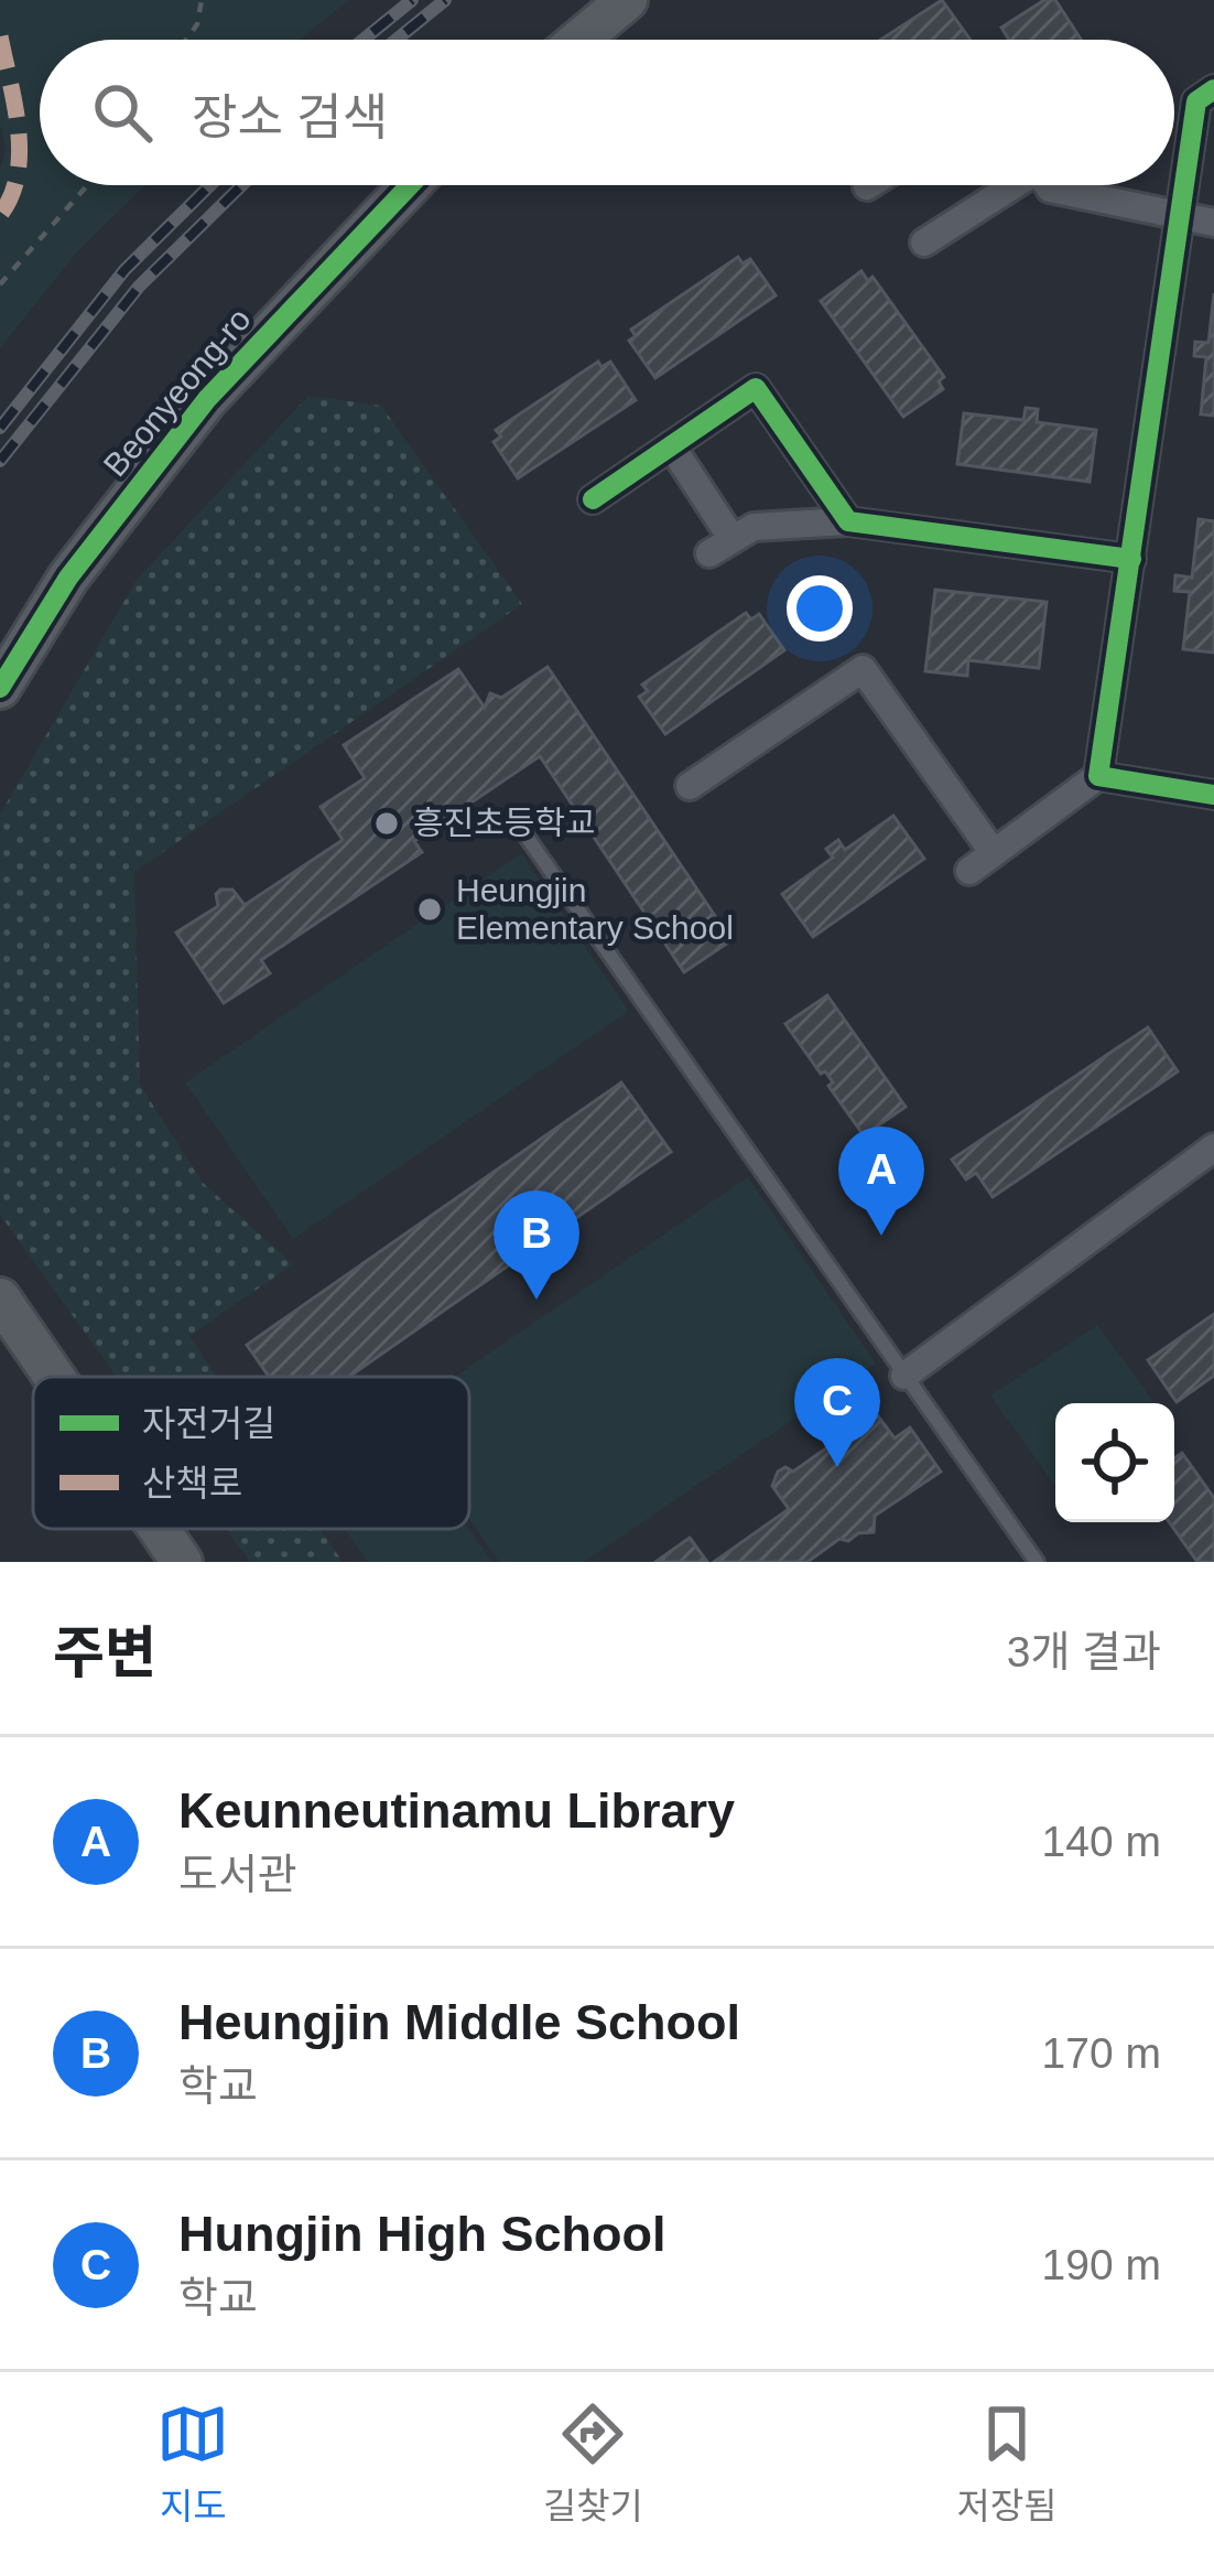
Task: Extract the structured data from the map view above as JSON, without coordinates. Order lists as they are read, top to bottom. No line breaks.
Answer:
{"streets":{"street":["Beonyeong-ro"]},"places":["흥진초등학교","Heungjin Elementary School"],"legend":["자전거길","산책로"],"page":{"search":"장소 검색","pins":["A","B","C"],"heading":["주변","3개 결과"],"list":[{"mark":"A","name":"Keunneutinamu Library","note":"도서관","value":"140 m"},{"mark":"B","name":"Heungjin Middle School","note":"학교","value":"170 m"},{"mark":"C","name":"Hungjin High School","note":"학교","value":"190 m"}],"nav":["지도","길찾기","저장됨"]}}
